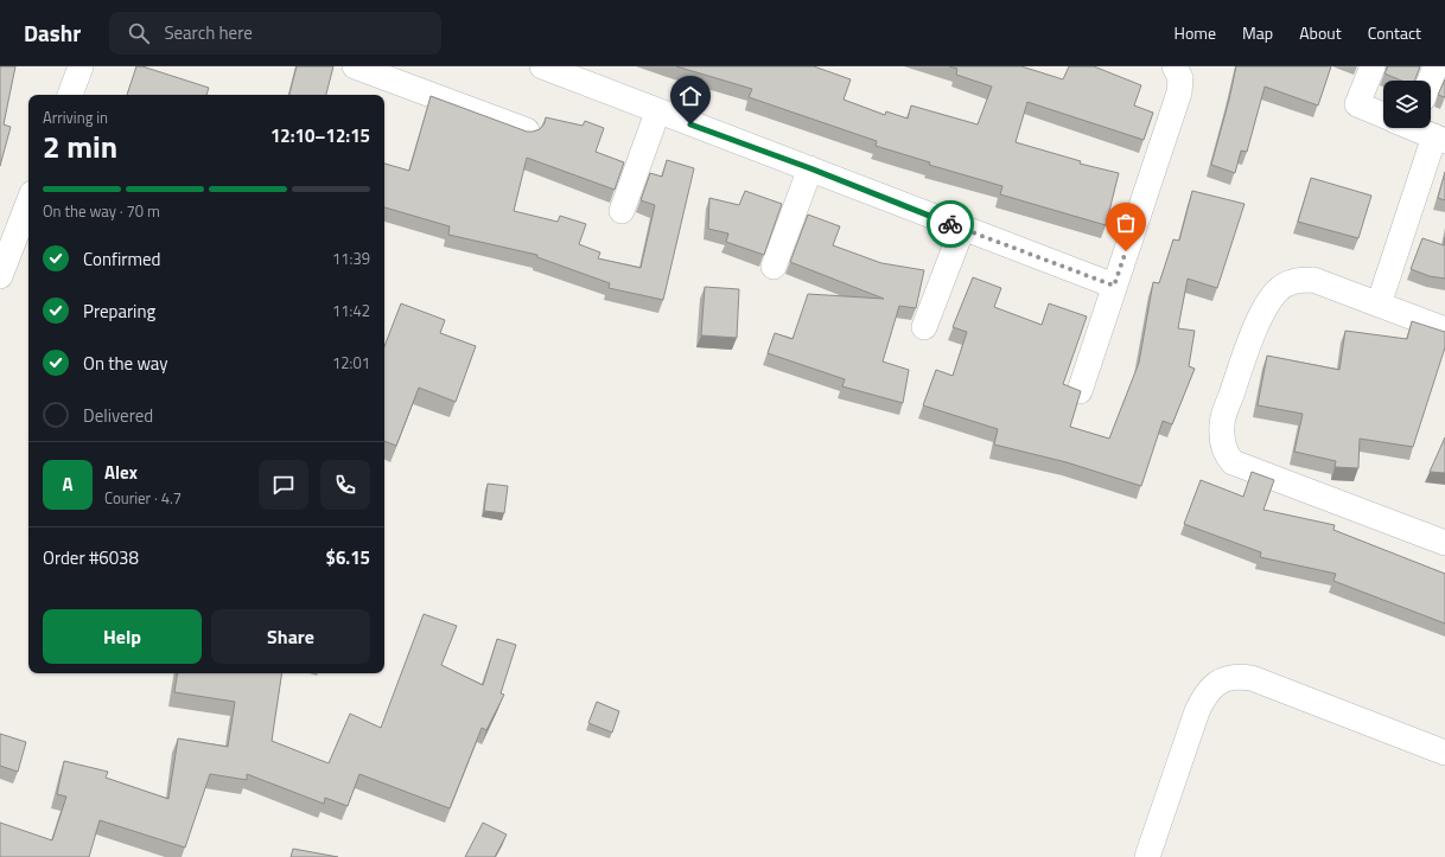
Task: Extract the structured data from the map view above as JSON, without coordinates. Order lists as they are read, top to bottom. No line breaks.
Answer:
{"page":{"header":"Dashr","search":"Search here","nav":["Home","Map","About","Contact"],"heading":["2 min","Arriving in","12:10–12:15"],"panel":["Alex","Courier · 4.7","Order #6038","$6.15"],"bar":"On the way · 70 m","list":[["Confirmed","11:39"],["Preparing","11:42"],["On the way","12:01"],"Delivered"],"round":"A","buttons":["Help","Share"]}}
